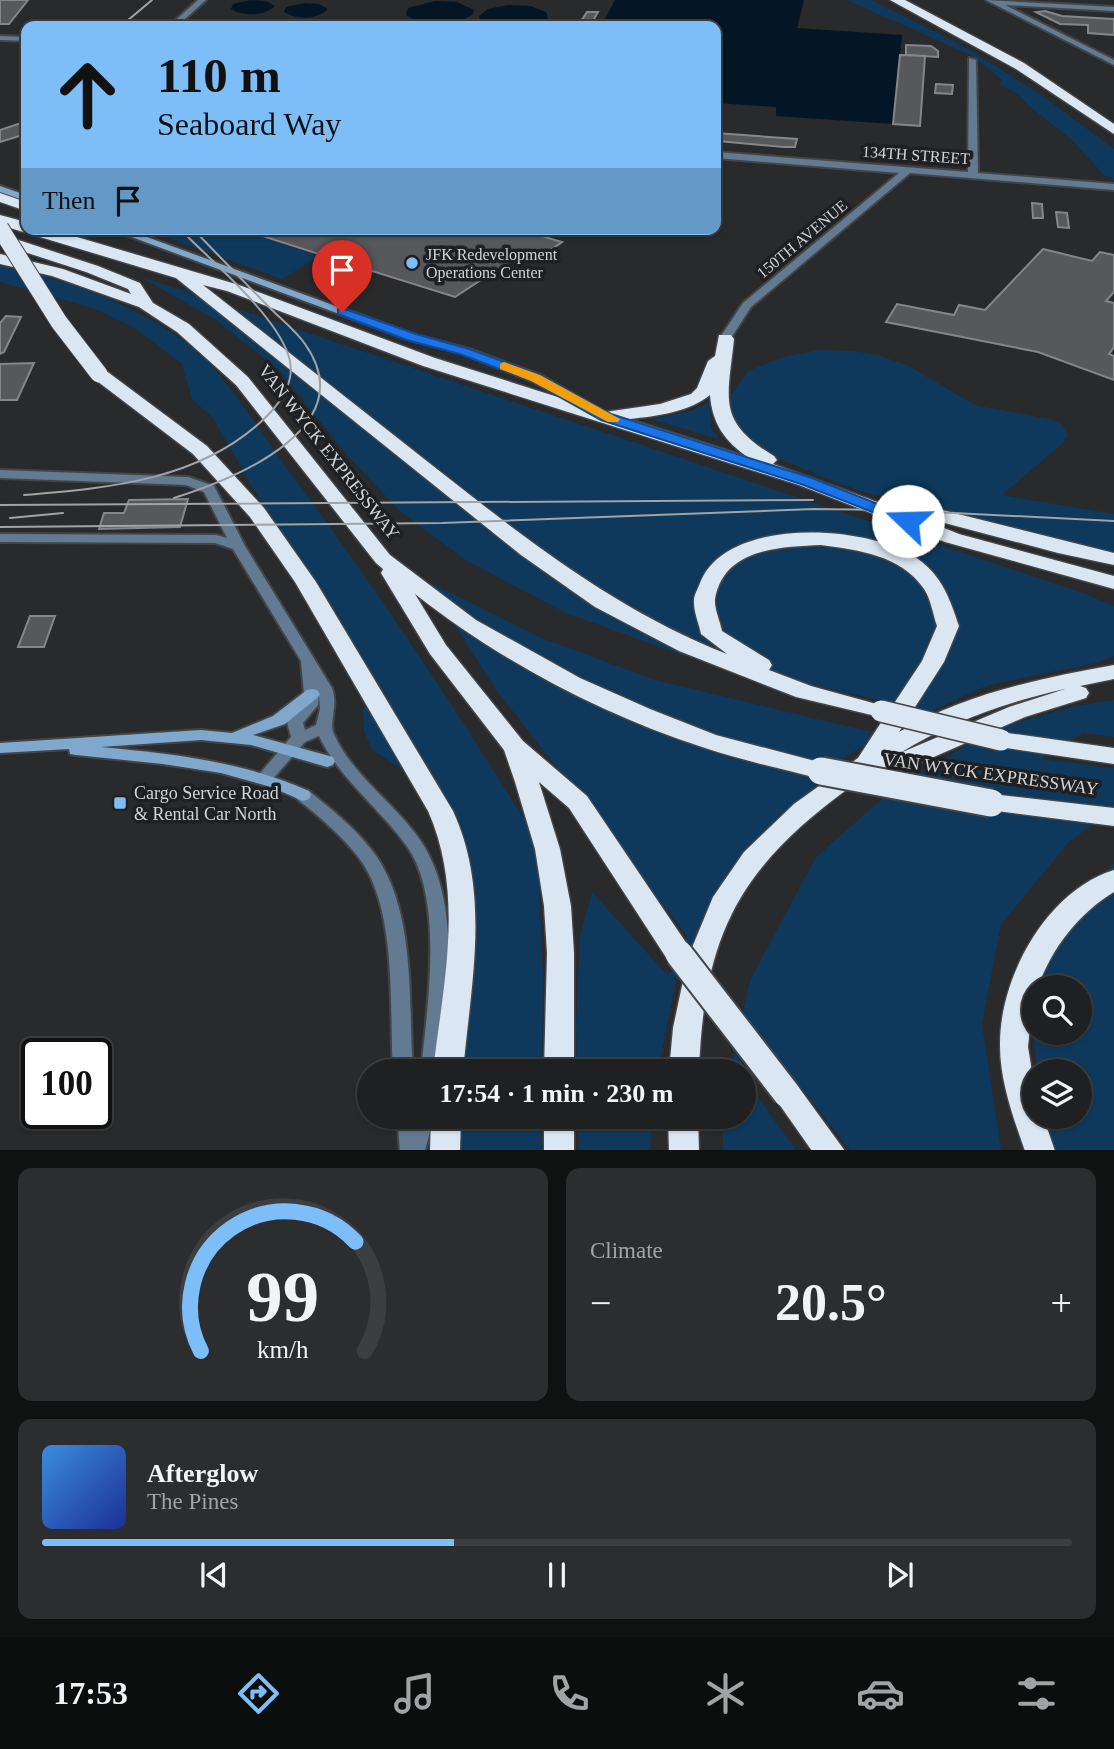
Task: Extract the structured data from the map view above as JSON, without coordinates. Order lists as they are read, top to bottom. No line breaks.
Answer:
{"streets":{"highway":["VAN WYCK EXPRESSWAY"],"street":["134TH STREET","150TH AVENUE"]},"crossings":[["134TH STREET","150TH AVENUE"]],"places":{"other":["JFK Redevelopment Operations Center"],"transit":["Cargo Service Road & Rental Car North"]},"page":{"turn":["110 m","Seaboard Way"],"then":"Then","limit":"100","trip":"17:54 · 1 min · 230 m","tile":"Climate","heat":["−","20.5°","+"],"song":["Afterglow","The Pines"],"tabs":"17:53","gauge":["99","km/h"]}}
